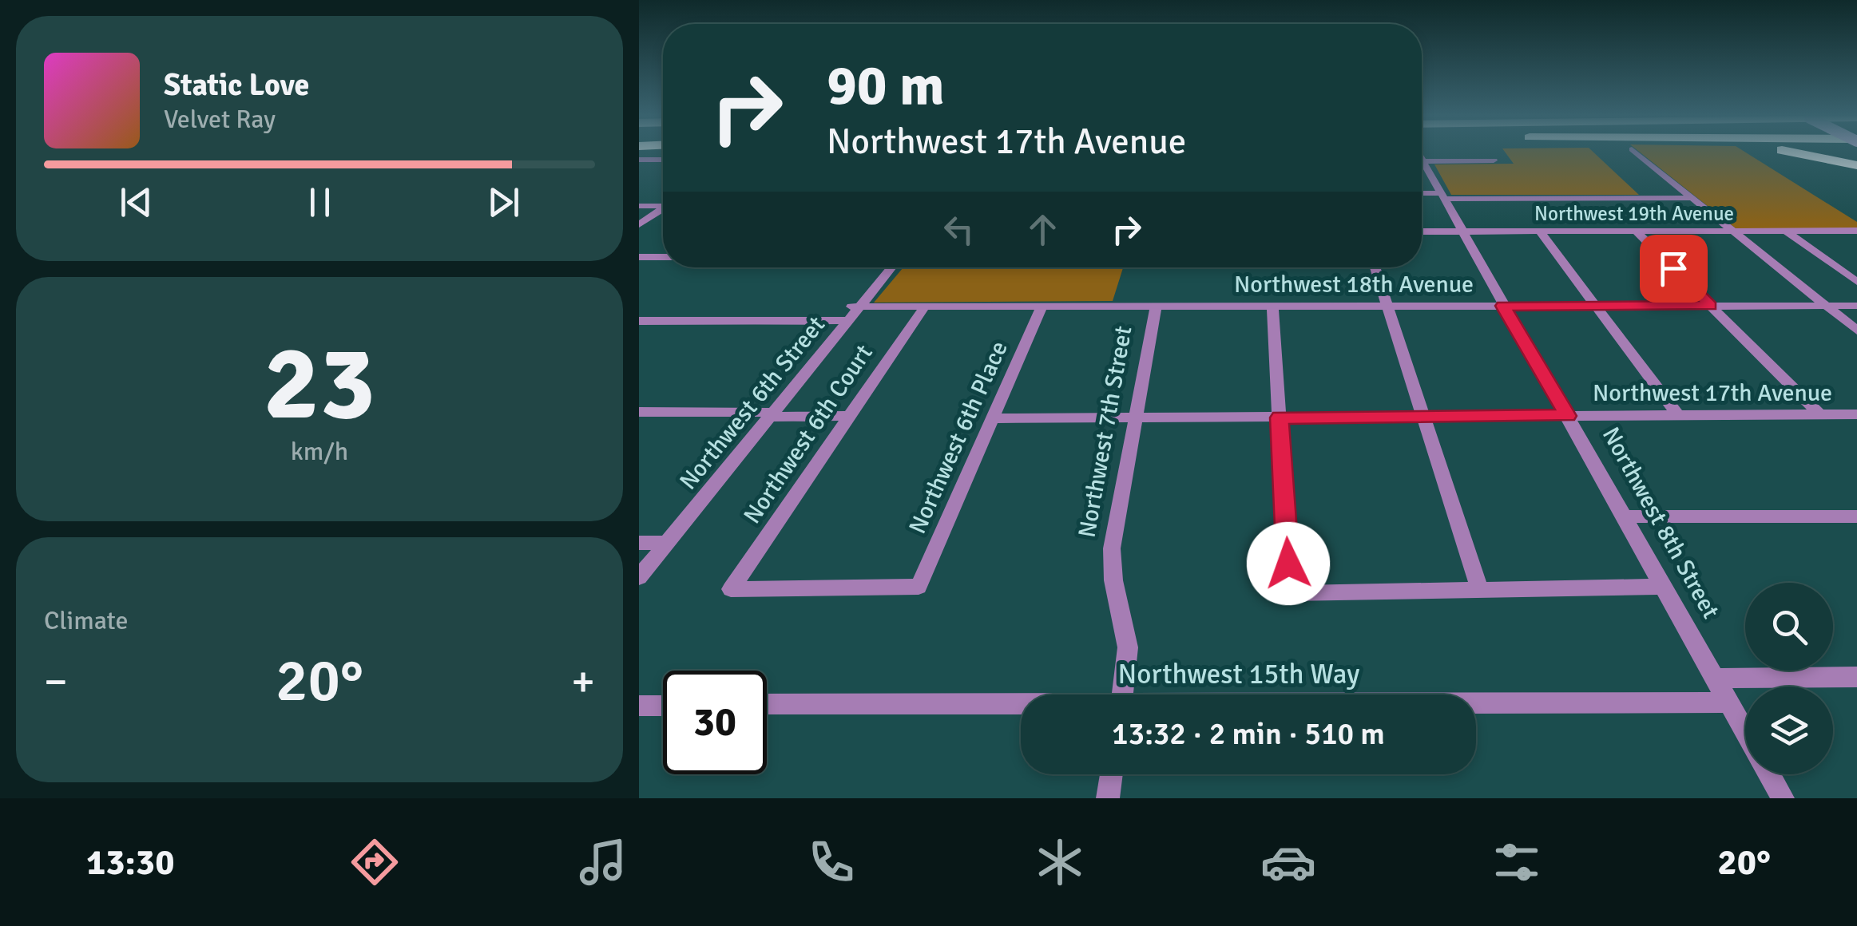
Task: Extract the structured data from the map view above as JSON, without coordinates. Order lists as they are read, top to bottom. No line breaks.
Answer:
{"streets":{"street":["Northwest 19th Avenue","Northwest 18th Avenue","Northwest 17th Avenue","Northwest 6th Street","Northwest 7th Street","Northwest 6th Court","Northwest 6th Place","Northwest 8th Street","Northwest 15th Way"]},"crossings":[["Northwest 19th Avenue","Northwest 8th Street"],["Northwest 18th Avenue","Northwest 6th Street"],["Northwest 18th Avenue","Northwest 7th Street"],["Northwest 18th Avenue","Northwest 6th Court"],["Northwest 18th Avenue","Northwest 6th Place"],["Northwest 18th Avenue","Northwest 8th Street"],["Northwest 17th Avenue","Northwest 7th Street"],["Northwest 17th Avenue","Northwest 6th Place"],["Northwest 17th Avenue","Northwest 8th Street"],["Northwest 6th Court","Northwest 6th Place"],["Northwest 8th Street","Northwest 15th Way"]],"page":{"turn":["90 m","Northwest 17th Avenue"],"song":["Static Love","Velvet Ray"],"tile":[["23","km/h"],"Climate"],"heat":["−","20°","+"],"limit":"30","trip":"13:32 · 2 min · 510 m","tabs":["13:30","20°"]}}
